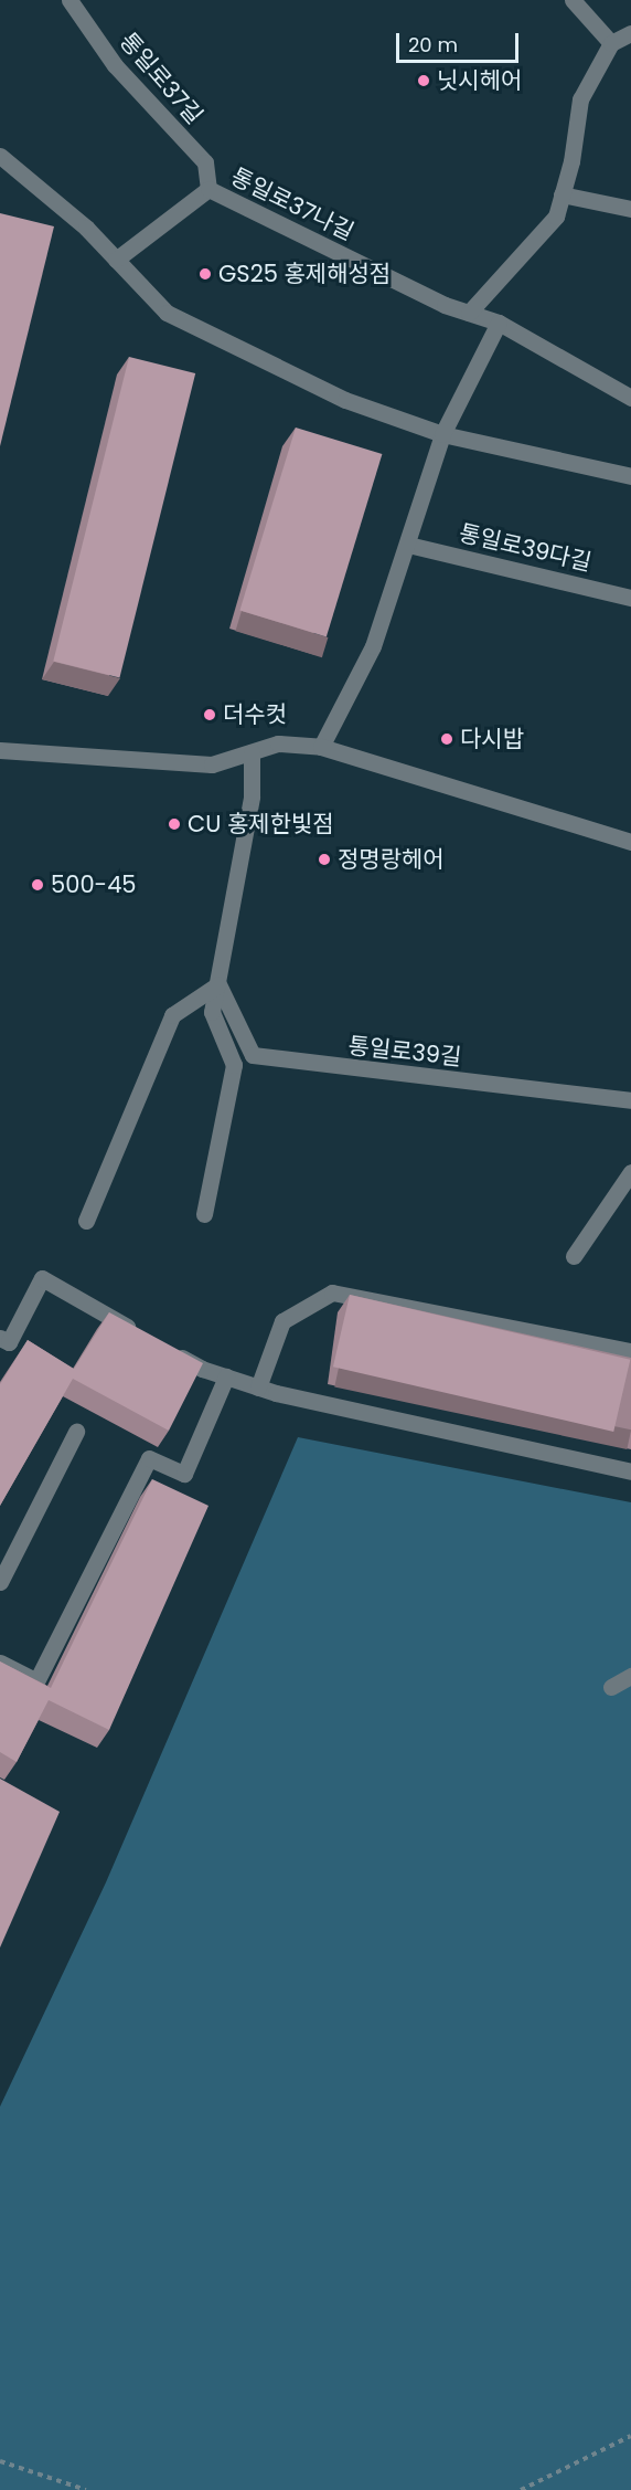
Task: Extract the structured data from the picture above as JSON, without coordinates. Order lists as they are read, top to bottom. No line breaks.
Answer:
{"streets":{"street":["통일로37길","통일로37나길","통일로39다길","통일로39길"]},"crossings":[["통일로37길","통일로37나길"]],"places":["닛시헤어","GS25 홍제해성점","더수컷","다시밥","CU 홍제한빛점","정명랑헤어","500-45"],"scale_bar":"20 m"}
